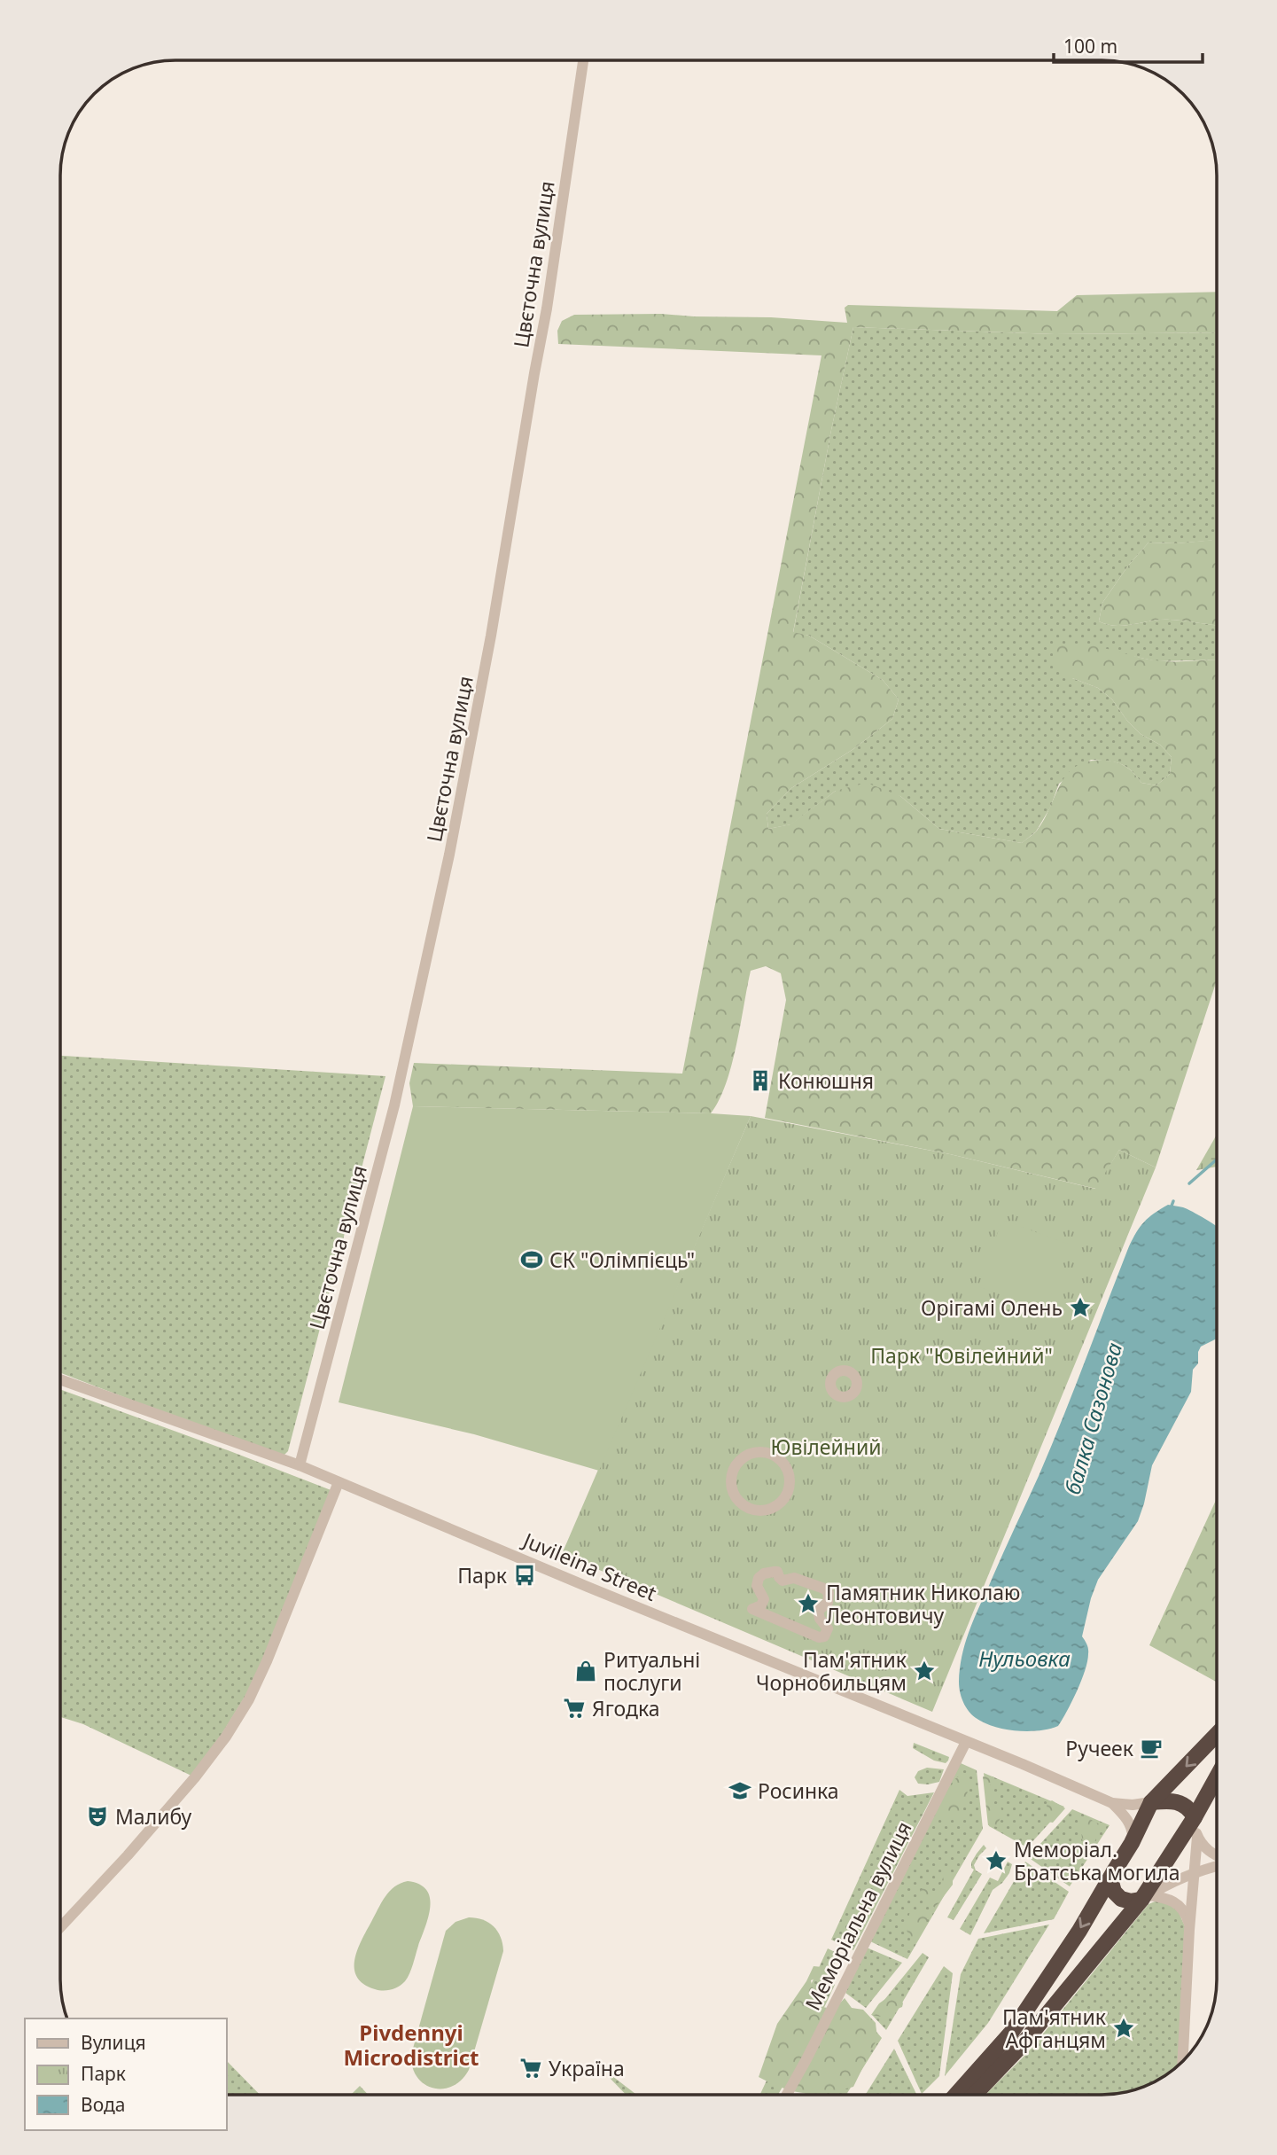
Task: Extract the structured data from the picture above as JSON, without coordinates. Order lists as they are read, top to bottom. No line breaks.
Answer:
{"streets":{"street":["Цвєточна вулиця","Juvileina Street","Меморіальна вулиця"]},"crossings":[["Цвєточна вулиця","Juvileina Street"],["Juvileina Street","Меморіальна вулиця"]],"districts":["Pivdennyi Microdistrict"],"water":["балка Сазонова","Нульовка"],"parks":["Парк \"Ювілейний\"","Ювілейний"],"places":{"building":["Конюшня"],"sports":["СК \"Олімпієць\""],"place":["Орігамі Олень","Памятник Николаю Леонтовичу","Пам'ятник Чорнобильцям","Меморіал. Братська могила","Пам'ятник Афганцям"],"bus stop":["Парк"],"shop":["Ритуальні послуги"],"supermarket":["Ягодка","Україна"],"cafe":["Ручеек"],"school or university":["Росинка"],"theatre":["Малибу"]},"legend":["Вулиця","Парк","Вода"],"scale_bar":"100 m"}
